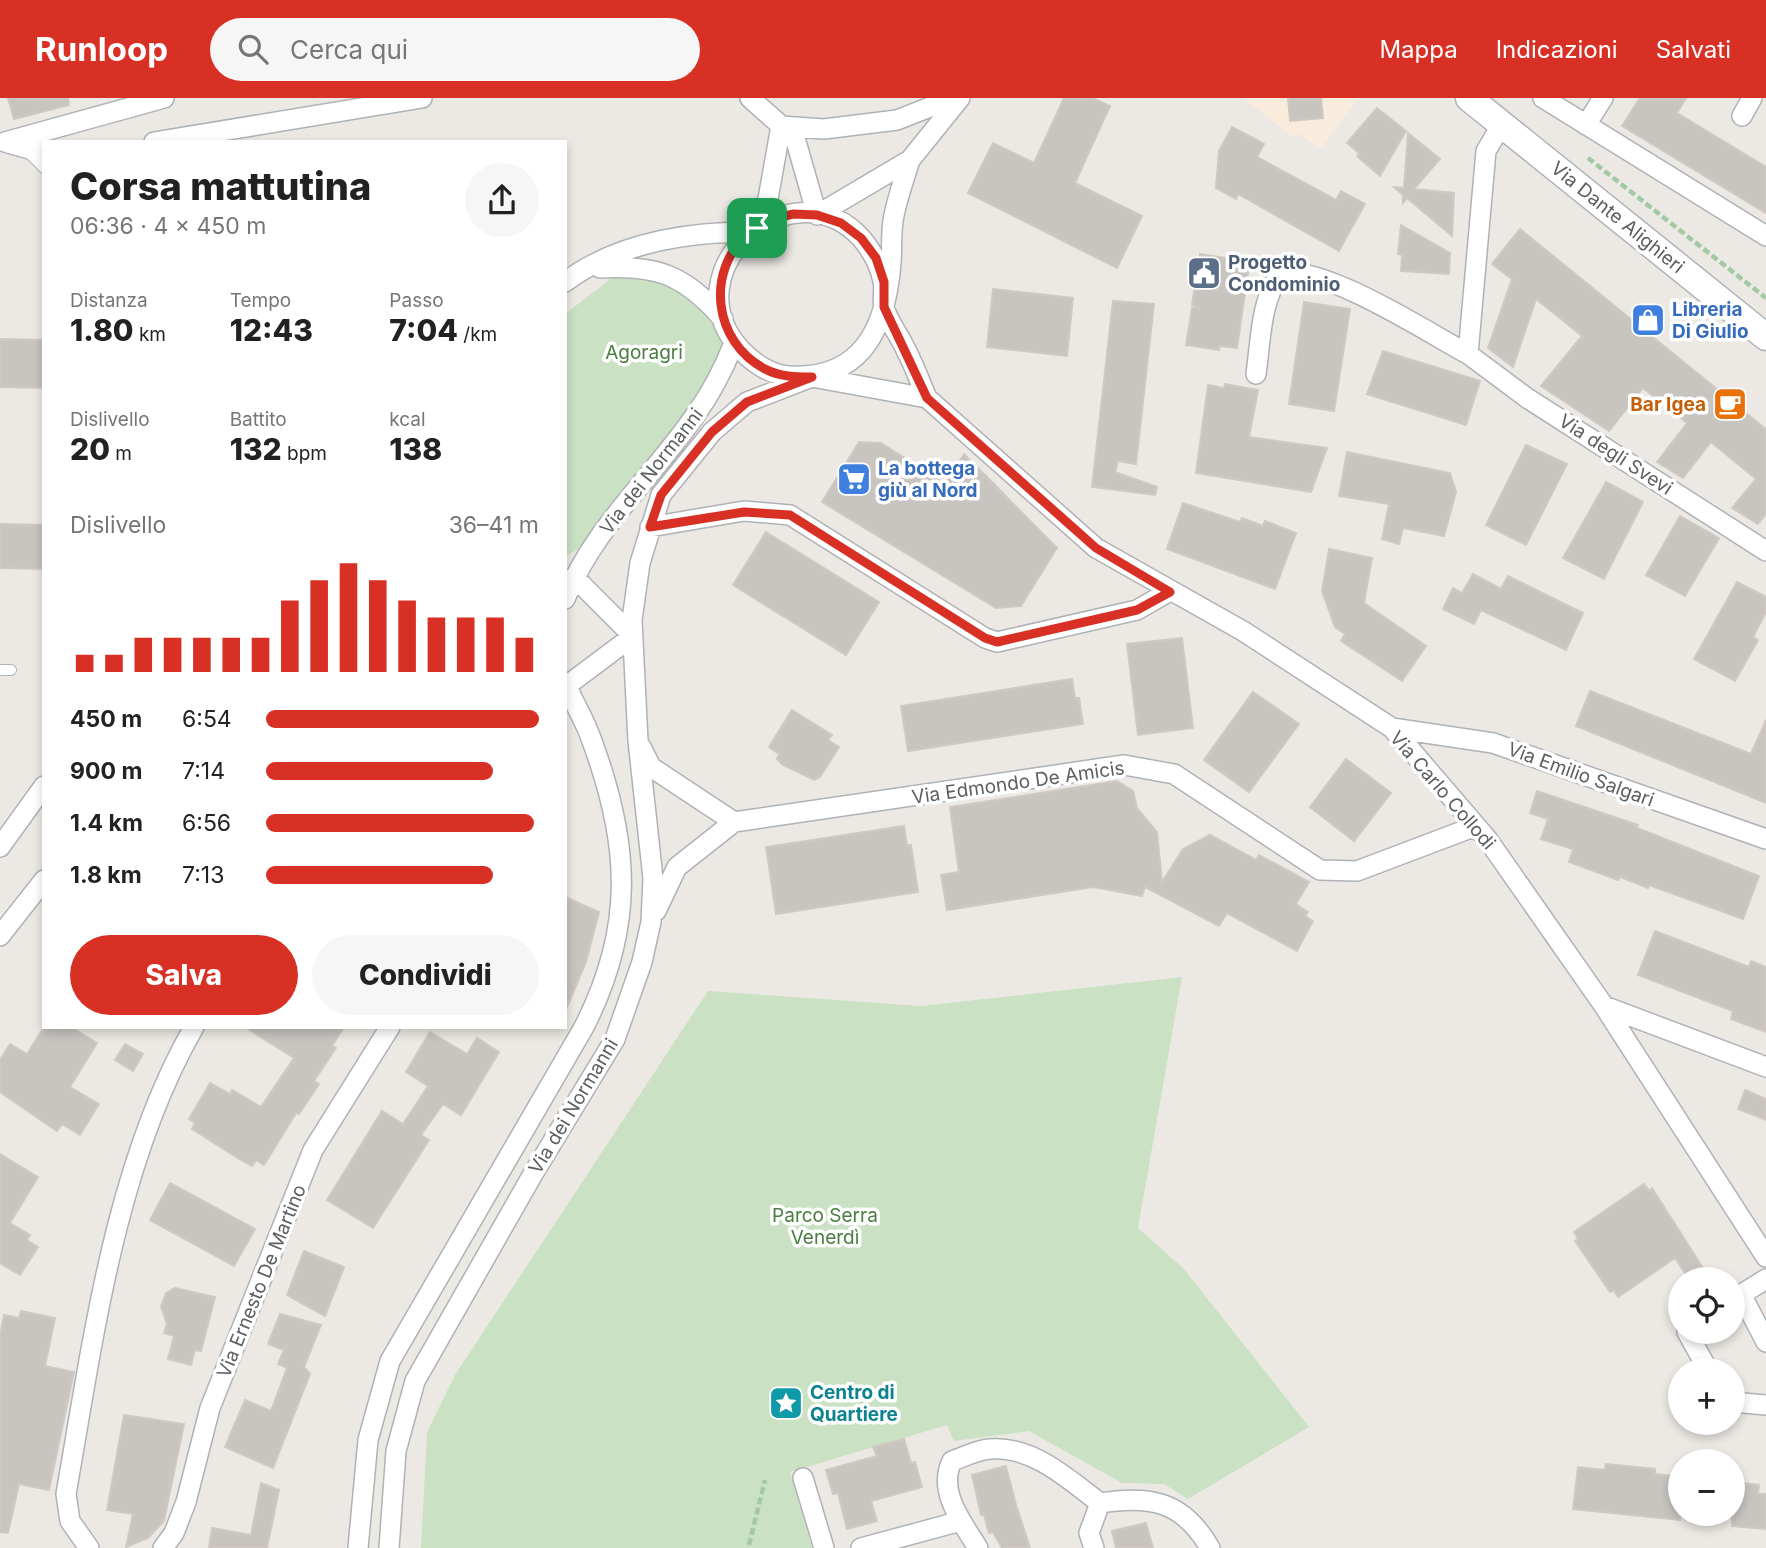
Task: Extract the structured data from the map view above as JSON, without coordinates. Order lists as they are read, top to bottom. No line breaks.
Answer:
{"streets":{"main road":["Via Dante Alighieri"],"street":["Via degli Svevi","Via dei Normanni","Via Emilio Salgari","Via Edmondo De Amicis","Via Carlo Collodi","Via Ernesto De Martino"]},"crossings":[["Via Emilio Salgari","Via Carlo Collodi"],["Via Edmondo De Amicis","Via Carlo Collodi"]],"parks":["Agoragri","Parco Serra Venerdì"],"places":{"public building":["Progetto Condominio"],"shop":["Libreria Di Giulio"],"cafe":["Bar Igea"],"supermarket":["La bottega giù al Nord"],"place":["Centro di Quartiere"]},"page":{"header":"Runloop","search":"Cerca qui","nav":["Mappa","Indicazioni","Salvati"],"heading":["Corsa mattutina","06:36 · 4 × 450 m"],"stats":[["Distanza","1.80 km"],["Tempo","12:43"],["Passo","7:04 /km"],["Dislivello","20 m"],["Battito","132 bpm"],["kcal","138"]],"chart":["Dislivello","36–41 m"],"list":[{"name":"450 m","note":"6:54"},{"name":"900 m","note":"7:14"},{"name":"1.4 km","note":"6:56"},{"name":"1.8 km","note":"7:13"}],"buttons":["Salva","Condividi"],"map_buttons":["+","−"]}}
